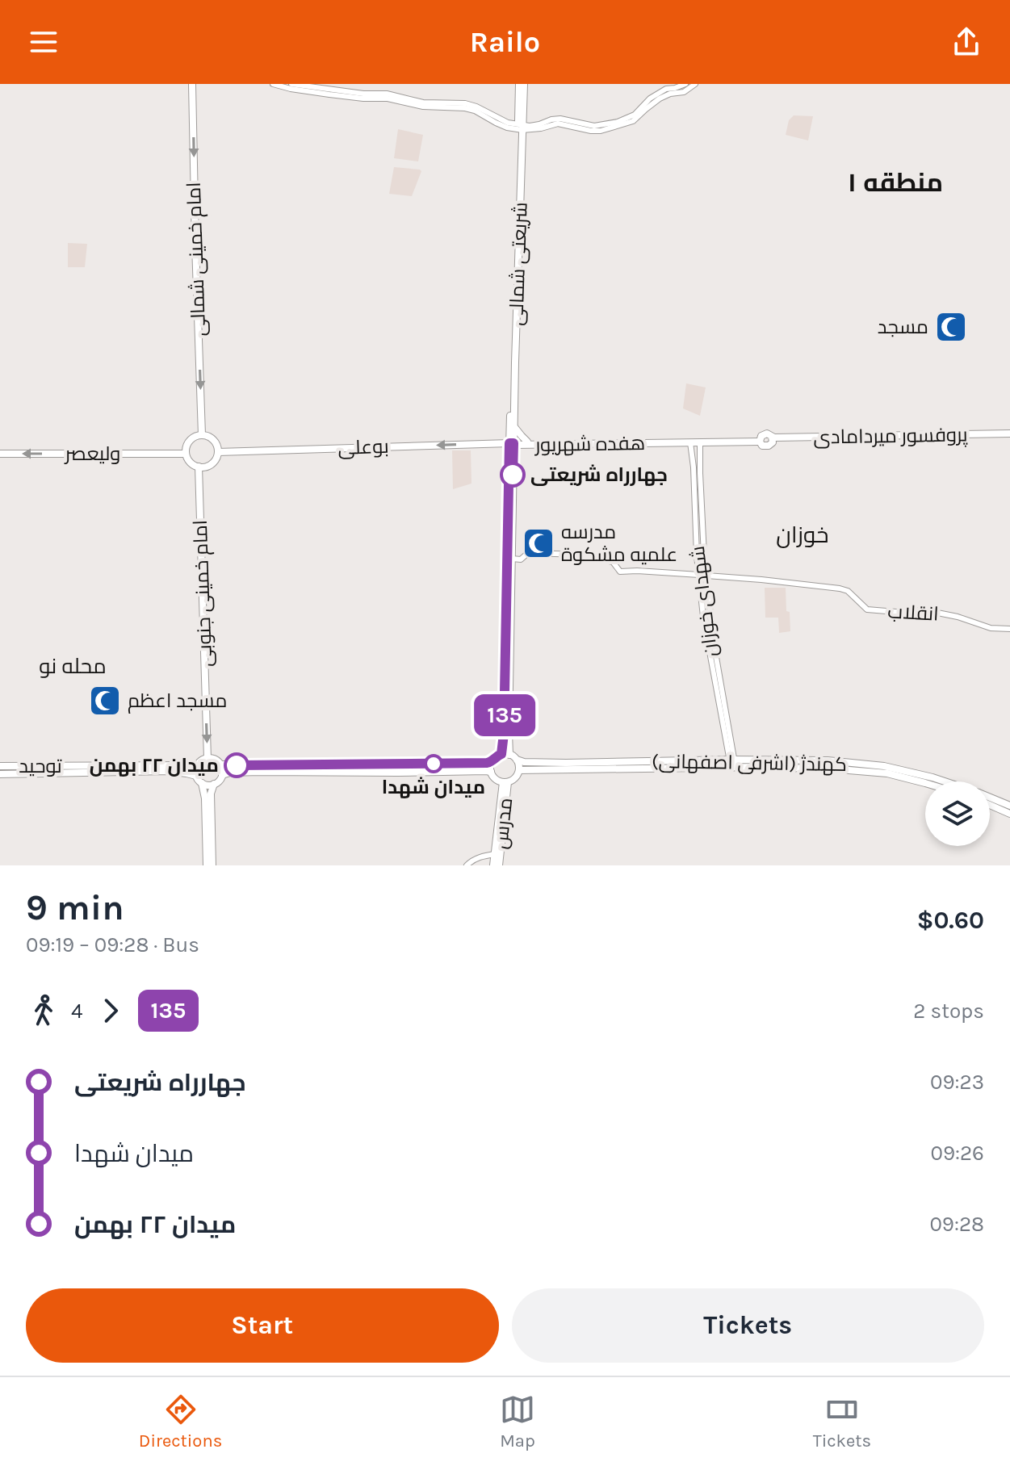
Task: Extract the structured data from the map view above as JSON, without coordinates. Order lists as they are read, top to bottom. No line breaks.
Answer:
{"streets":{"main road":["امام خمینی شمالی","شریعتی شمالی","پروفسور میردامادی","هفده شهریور","بوعلی","ولیعصر","امام خمینی جنوبی","کهندژ (اشرفی اصفهانی)","توحید","مدرس"],"street":["شهدای خوزان","انقلاب"]},"crossings":[["امام خمینی شمالی","بوعلی"],["امام خمینی شمالی","ولیعصر"],["امام خمینی شمالی","امام خمینی جنوبی"],["شریعتی شمالی","هفده شهریور"],["شریعتی شمالی","بوعلی"],["پروفسور میردامادی","هفده شهریور"],["هفده شهریور","بوعلی"],["هفده شهریور","شهدای خوزان"],["بوعلی","ولیعصر"],["بوعلی","امام خمینی جنوبی"],["ولیعصر","امام خمینی جنوبی"],["امام خمینی جنوبی","توحید"],["شهدای خوزان","انقلاب"],["شهدای خوزان","کهندژ (اشرفی اصفهانی)"],["کهندژ (اشرفی اصفهانی)","مدرس"]],"one_way":["امام خمینی شمالی","بوعلی","ولیعصر","امام خمینی جنوبی"],"districts":["منطقه ۱","خوزان","محله نو"],"places":{"mosque":["مسجد","مدرسه علمیه مشکوة","مسجد اعظم"],"other":["جهارراه شریعتی","میدان شهدا","میدان ۲۲ بهمن"]},"lines":["bus line 135"],"page":{"header":"Railo","on_map":"135","heading":["9 min","09:19 – 09:28 · Bus","$0.60"],"legs":["4","135","2 stops"],"list":[{"name":"جهارراه شریعتی","value":"09:23"},{"name":"میدان شهدا","value":"09:26"},{"name":"میدان ۲۲ بهمن","value":"09:28"}],"buttons":["Start","Tickets"],"tabs":["Directions","Map","Tickets"]}}
